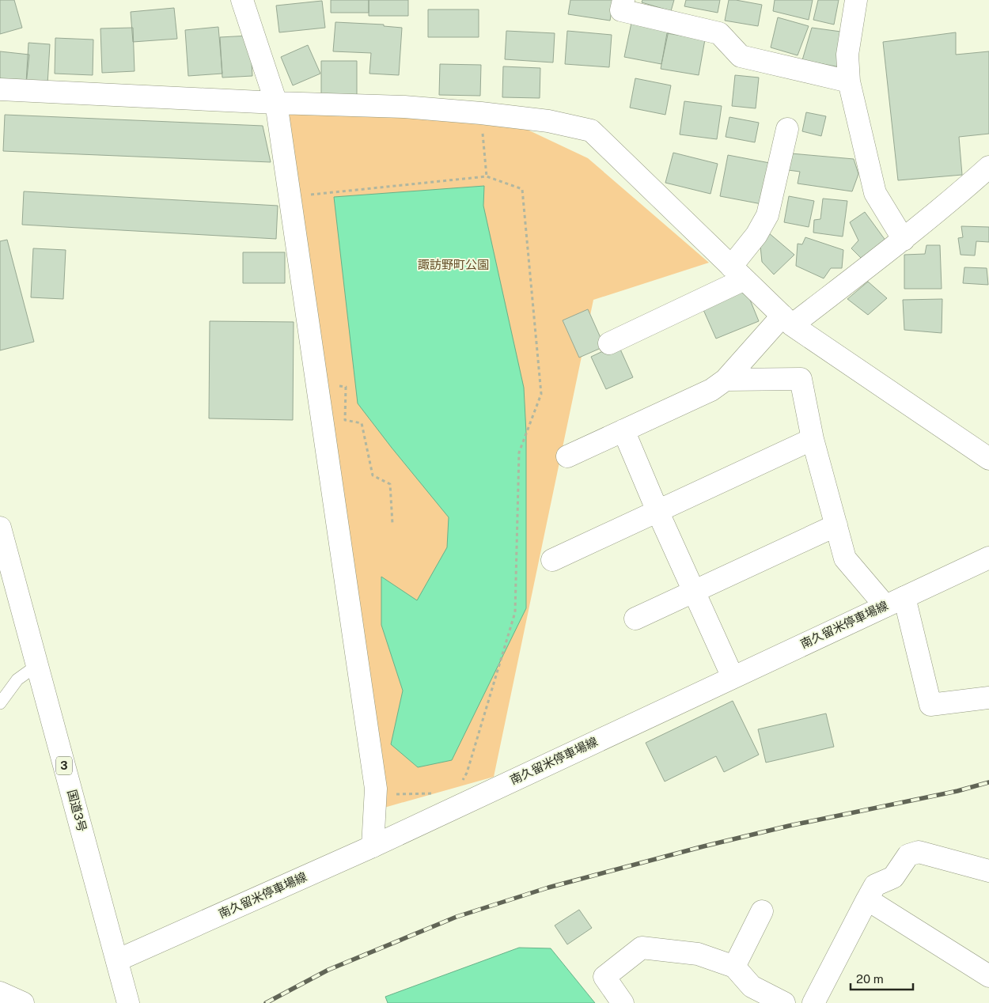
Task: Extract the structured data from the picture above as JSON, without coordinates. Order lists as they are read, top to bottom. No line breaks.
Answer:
{"streets":{"main road":["南久留米停車場線","3","国道3号"]},"crossings":[["南久留米停車場線","国道3号"]],"parks":["諏訪野町公園"],"scale_bar":"20 m"}
